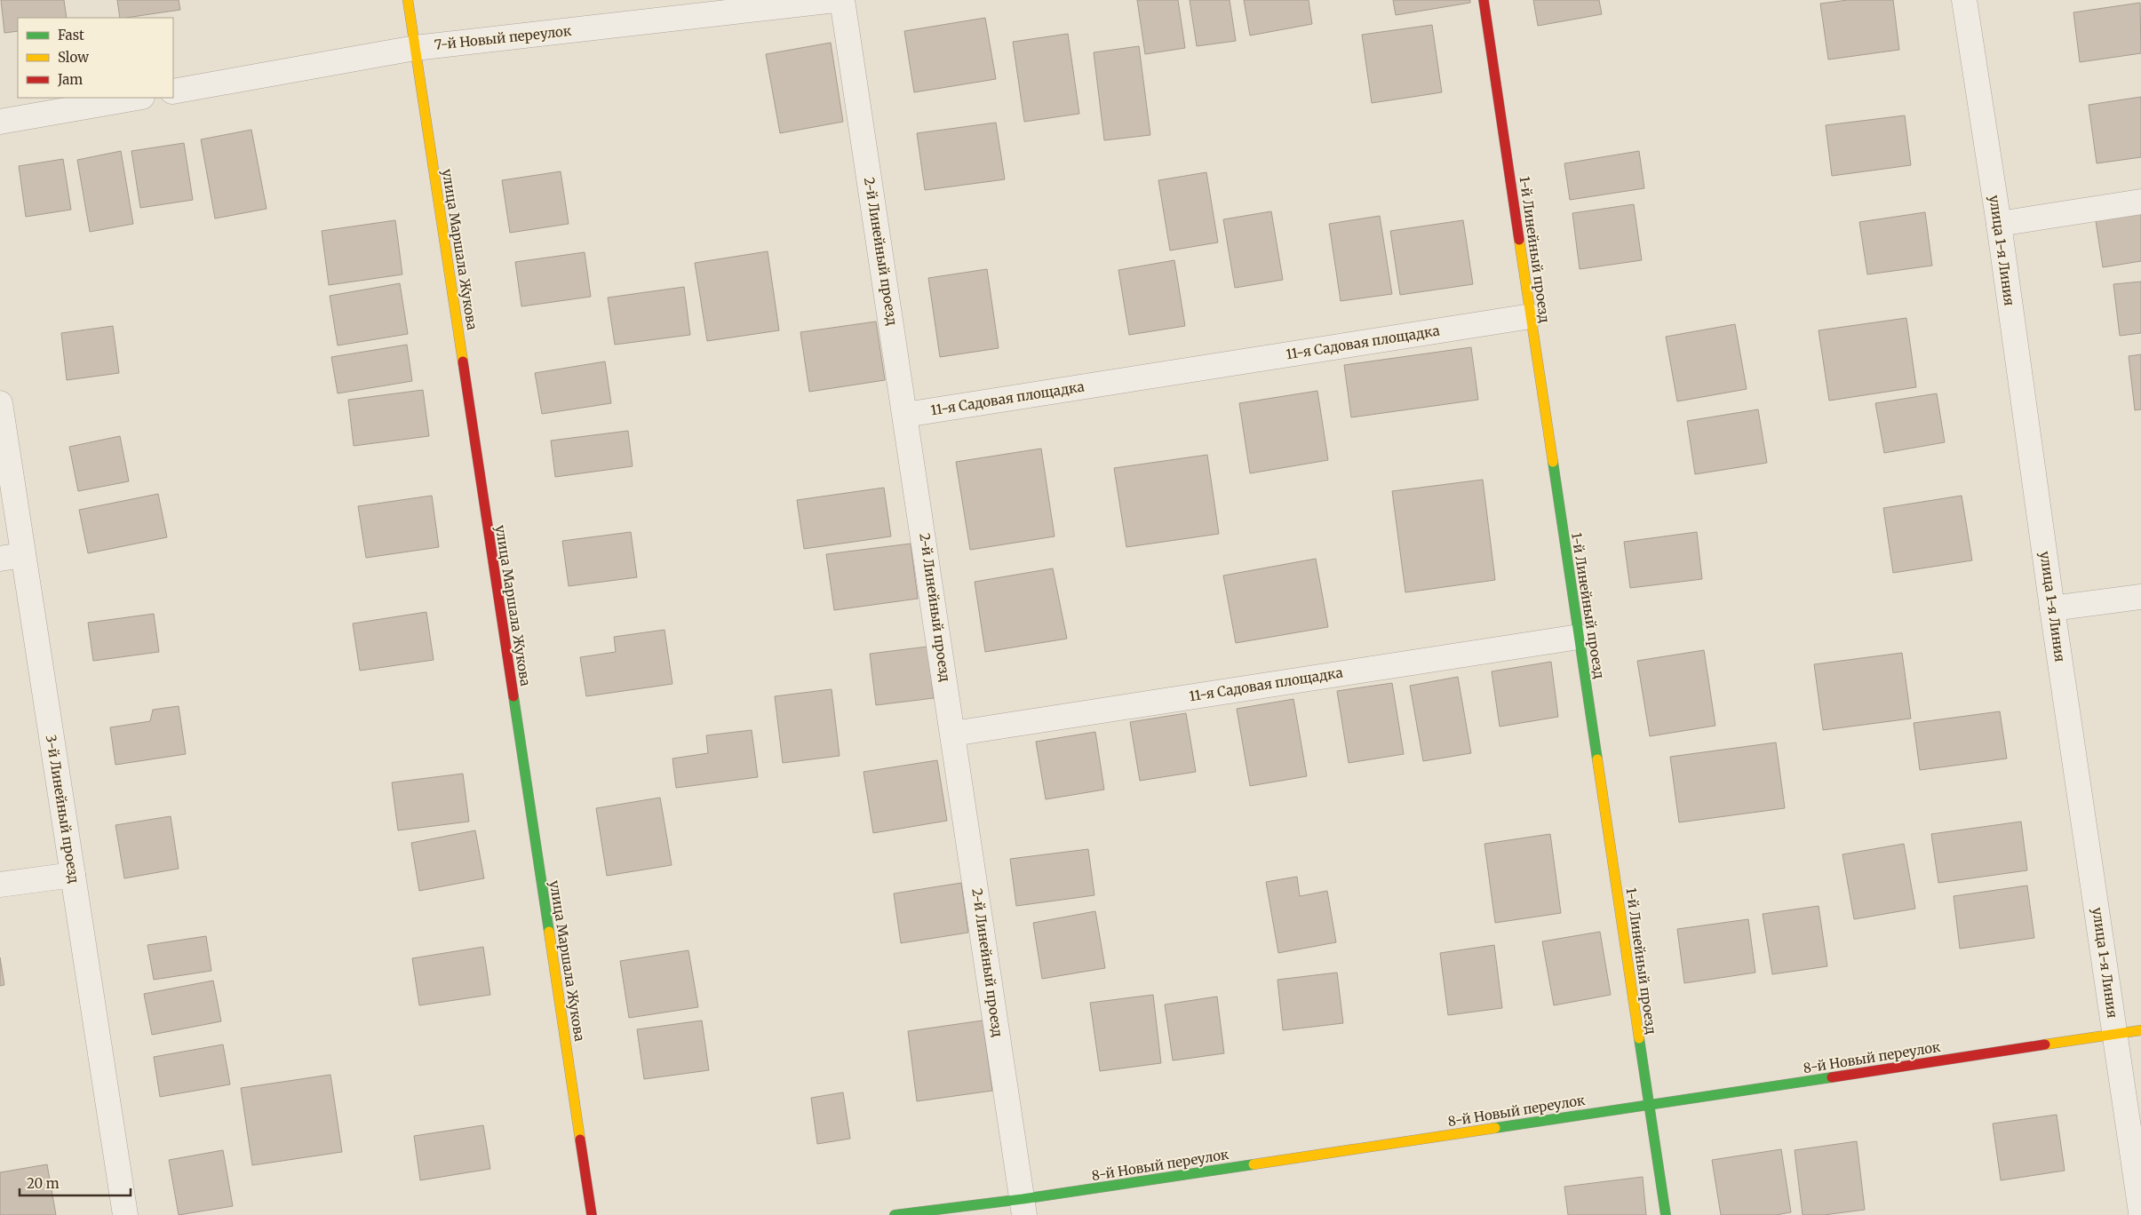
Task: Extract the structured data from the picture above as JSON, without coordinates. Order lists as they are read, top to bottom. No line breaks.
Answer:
{"streets":{"street":["7-й Новый переулок","улица Маршала Жукова","1-й Линейный проезд","улица 1-я Линия","2-й Линейный проезд","11-я Садовая площадка","3-й Линейный проезд","8-й Новый переулок"]},"crossings":[["7-й Новый переулок","улица Маршала Жукова"],["1-й Линейный проезд","11-я Садовая площадка"],["1-й Линейный проезд","8-й Новый переулок"],["улица 1-я Линия","8-й Новый переулок"],["2-й Линейный проезд","11-я Садовая площадка"],["2-й Линейный проезд","8-й Новый переулок"]],"legend":["Fast","Slow","Jam"],"scale_bar":"20 m"}
